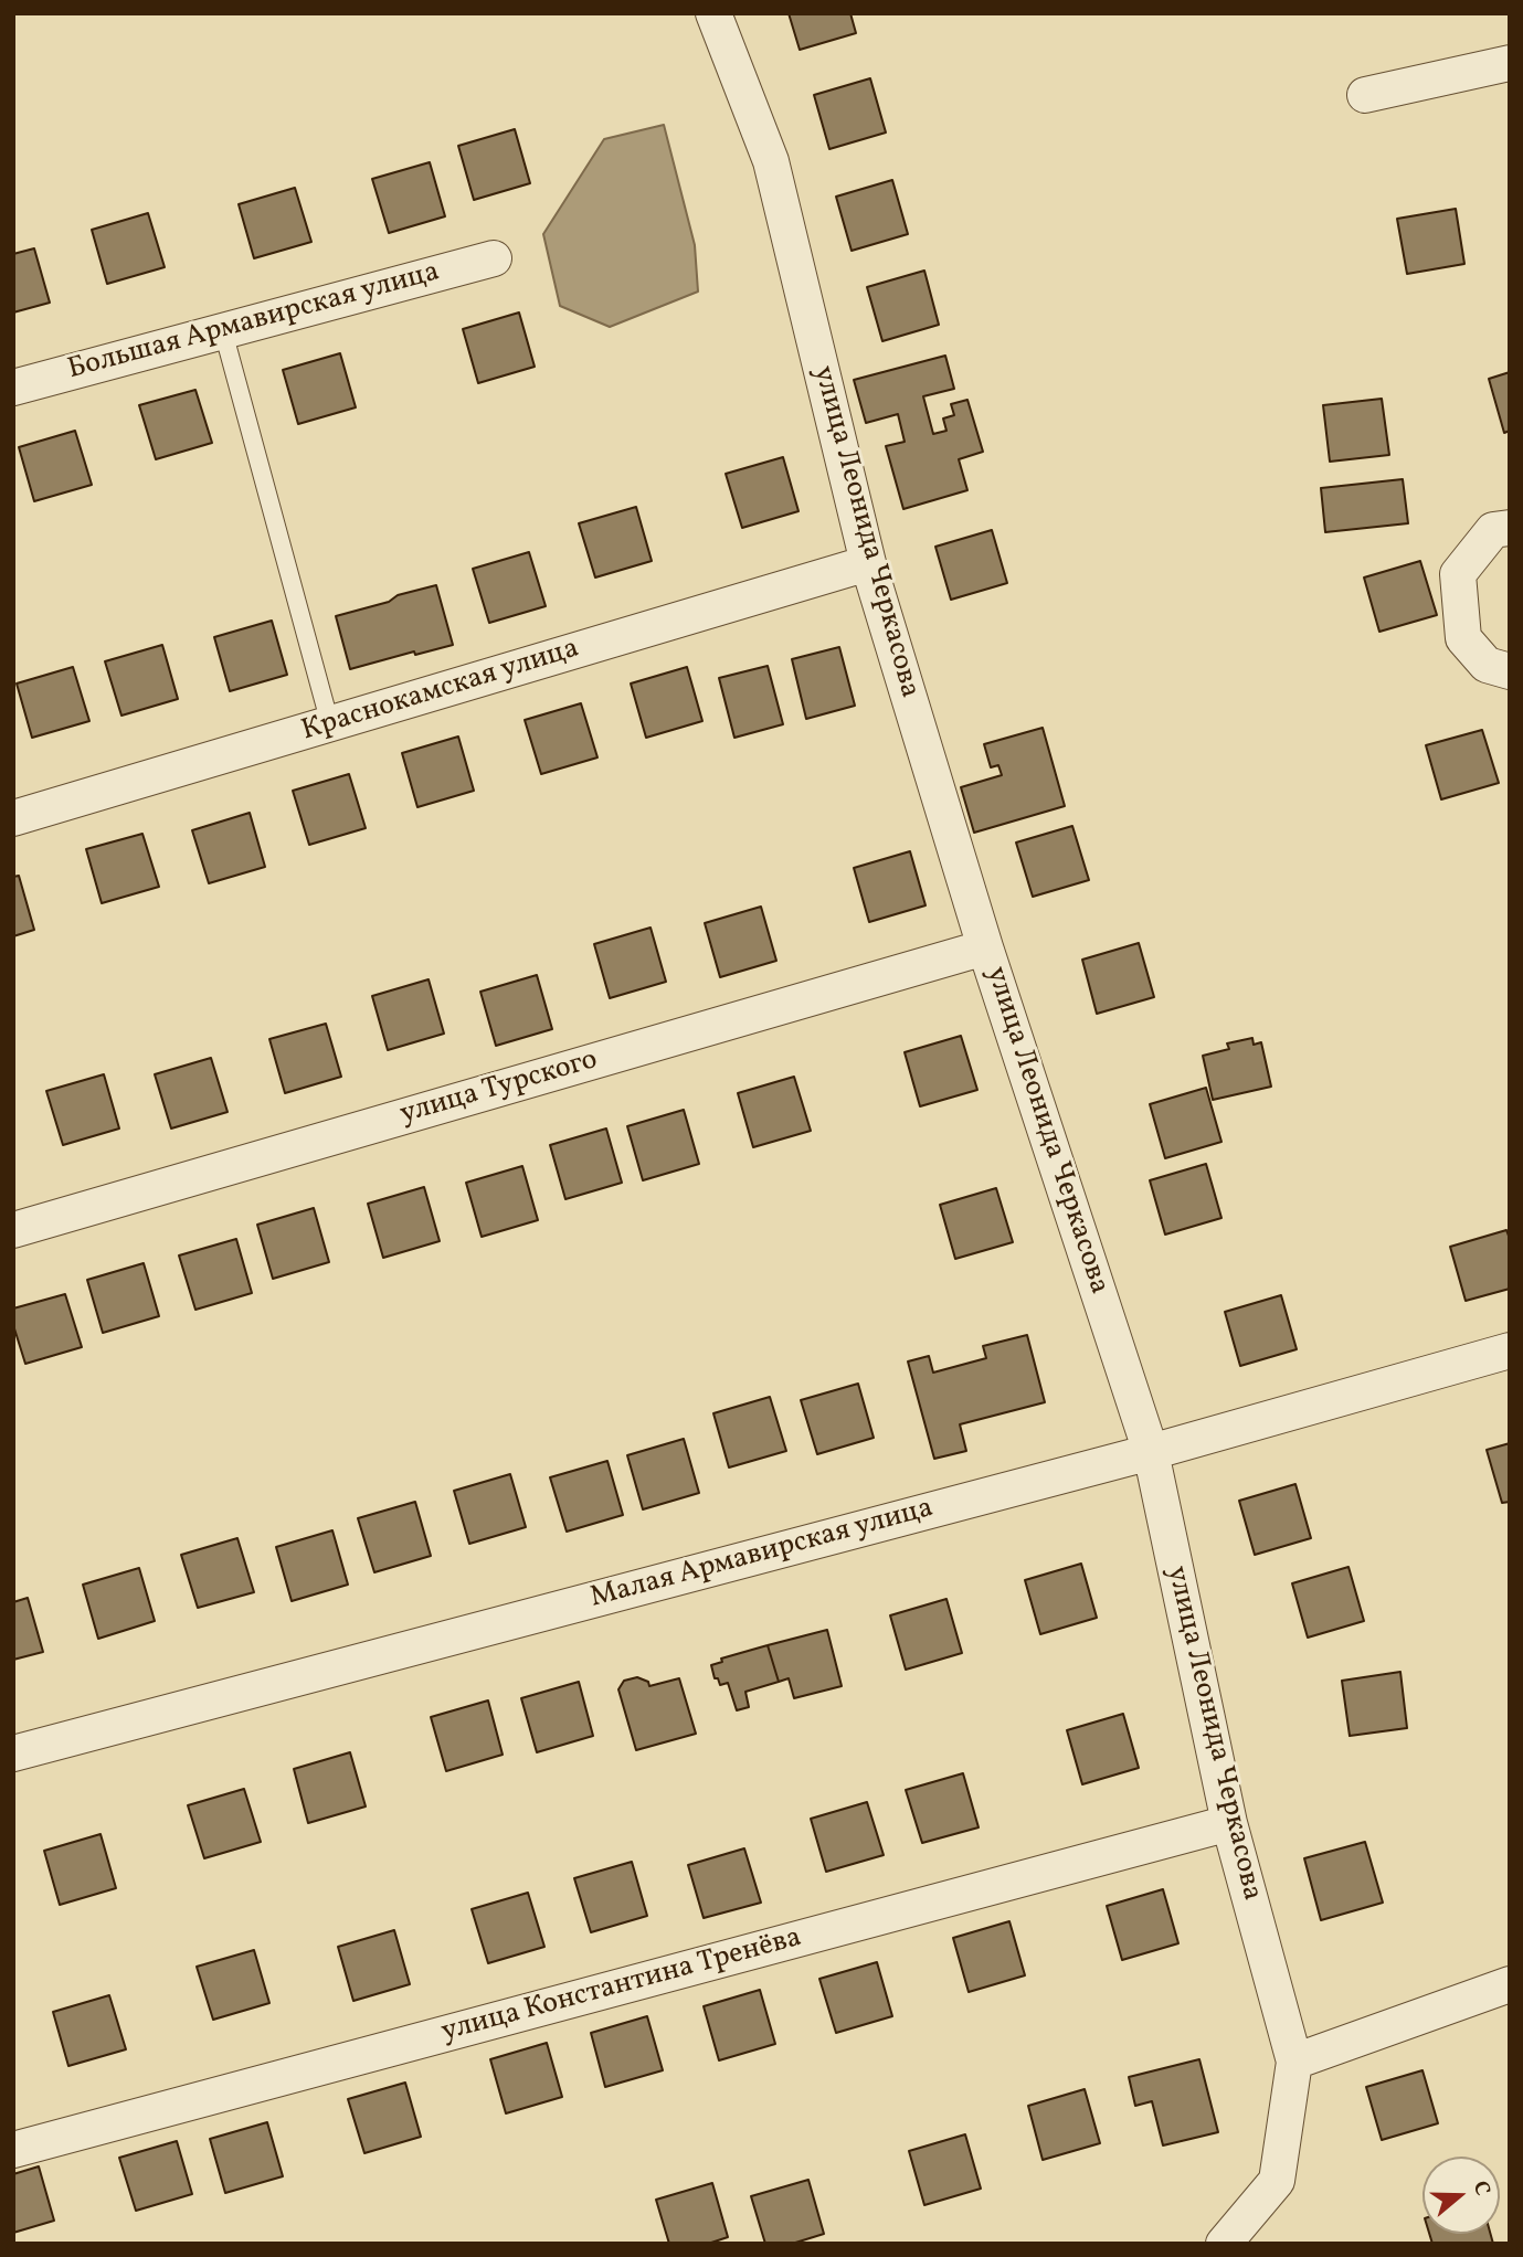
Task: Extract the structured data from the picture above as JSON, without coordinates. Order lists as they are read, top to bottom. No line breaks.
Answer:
{"streets":{"street":["Большая Армавирская улица","улица Леонида Черкасова","Краснокамская улица","улица Турского","Малая Армавирская улица","улица Константина Тренёва"]},"crossings":[["улица Леонида Черкасова","Краснокамская улица"],["улица Леонида Черкасова","улица Турского"],["улица Леонида Черкасова","Малая Армавирская улица"],["улица Леонида Черкасова","улица Константина Тренёва"]],"north":"right"}
